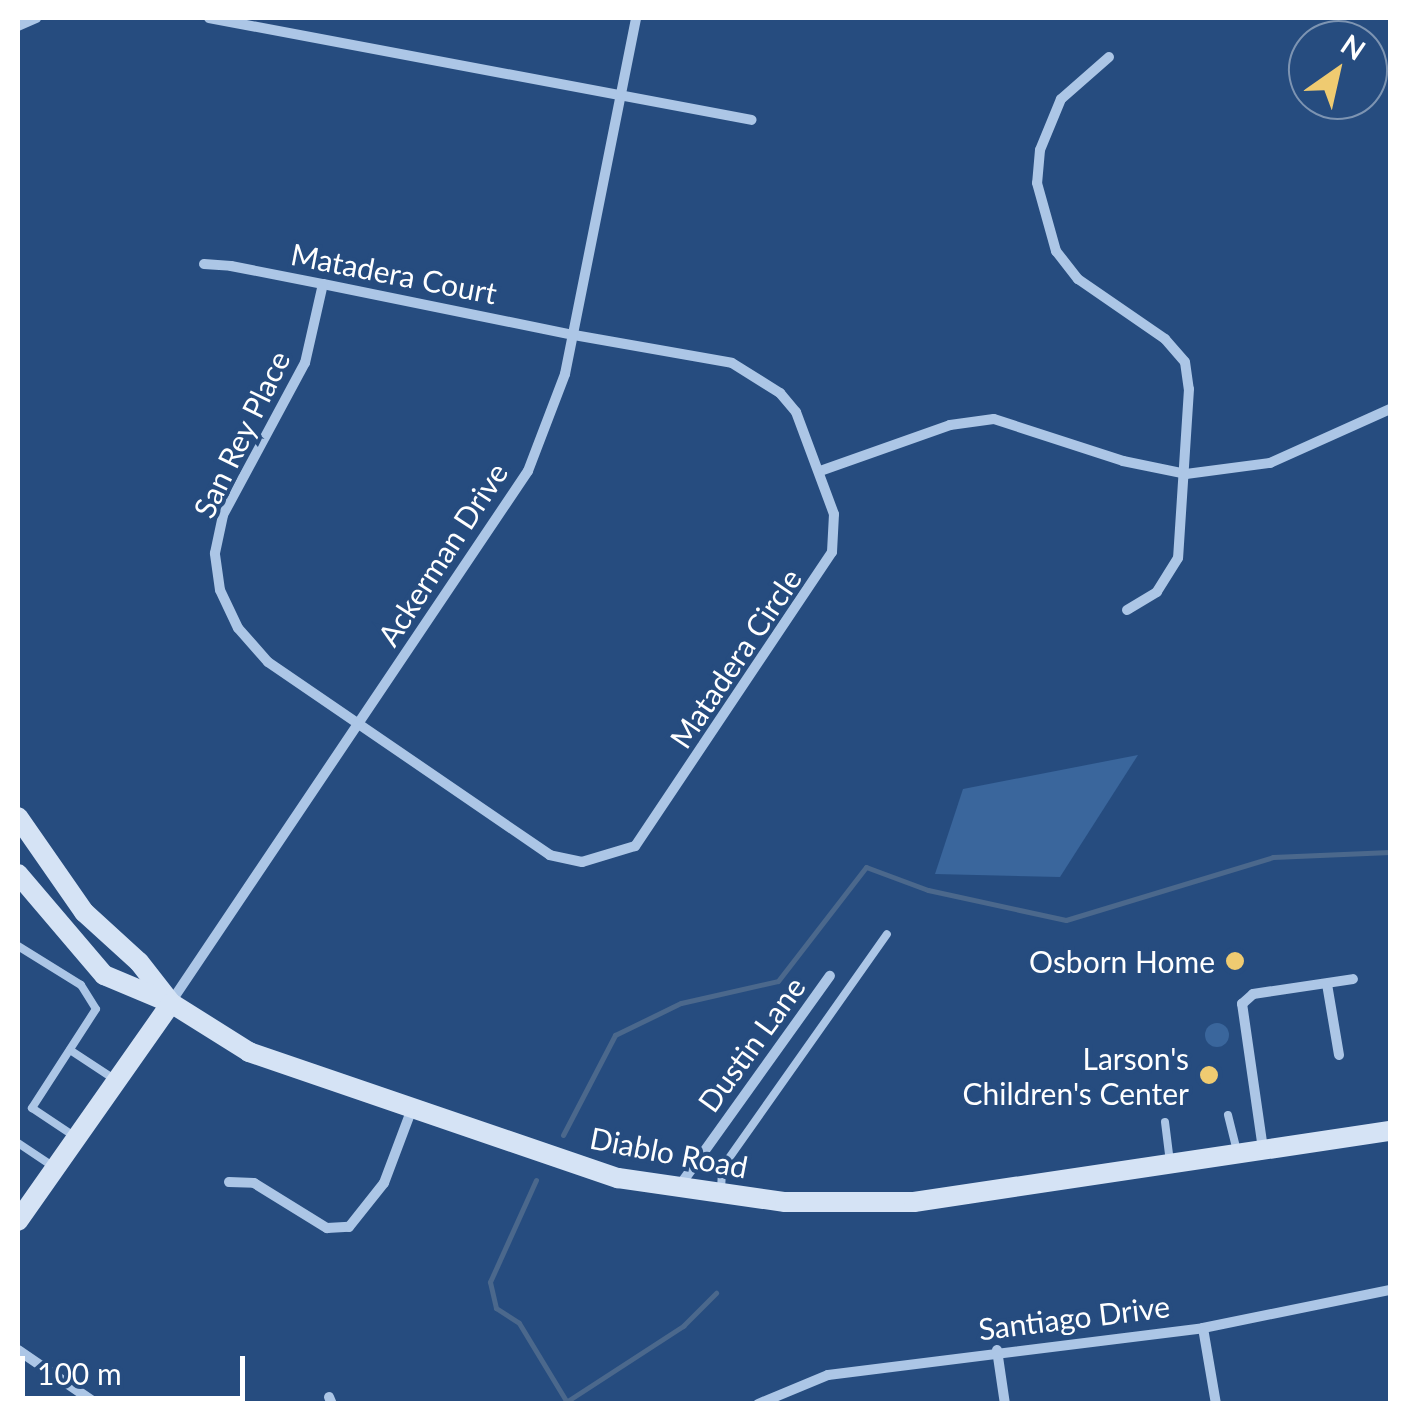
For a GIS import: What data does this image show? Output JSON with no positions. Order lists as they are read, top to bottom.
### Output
{
  "streets": {
    "street": [
      "Matadera Court",
      "San Rey Place",
      "Ackerman Drive",
      "Matadera Circle",
      "Dustin Lane",
      "Diablo Road",
      "Santiago Drive"
    ]
  },
  "crossings": [
    ["Matadera Court", "San Rey Place"],
    ["Matadera Court", "Ackerman Drive"],
    ["Matadera Court", "Matadera Circle"],
    ["San Rey Place", "Ackerman Drive"],
    ["San Rey Place", "Matadera Circle"],
    ["Ackerman Drive", "Matadera Circle"],
    ["Ackerman Drive", "Diablo Road"],
    ["Dustin Lane", "Diablo Road"]
  ],
  "places": ["Osborn Home", "Larson's Children's Center"],
  "scale_bar": "100 m",
  "north": "top right"
}
